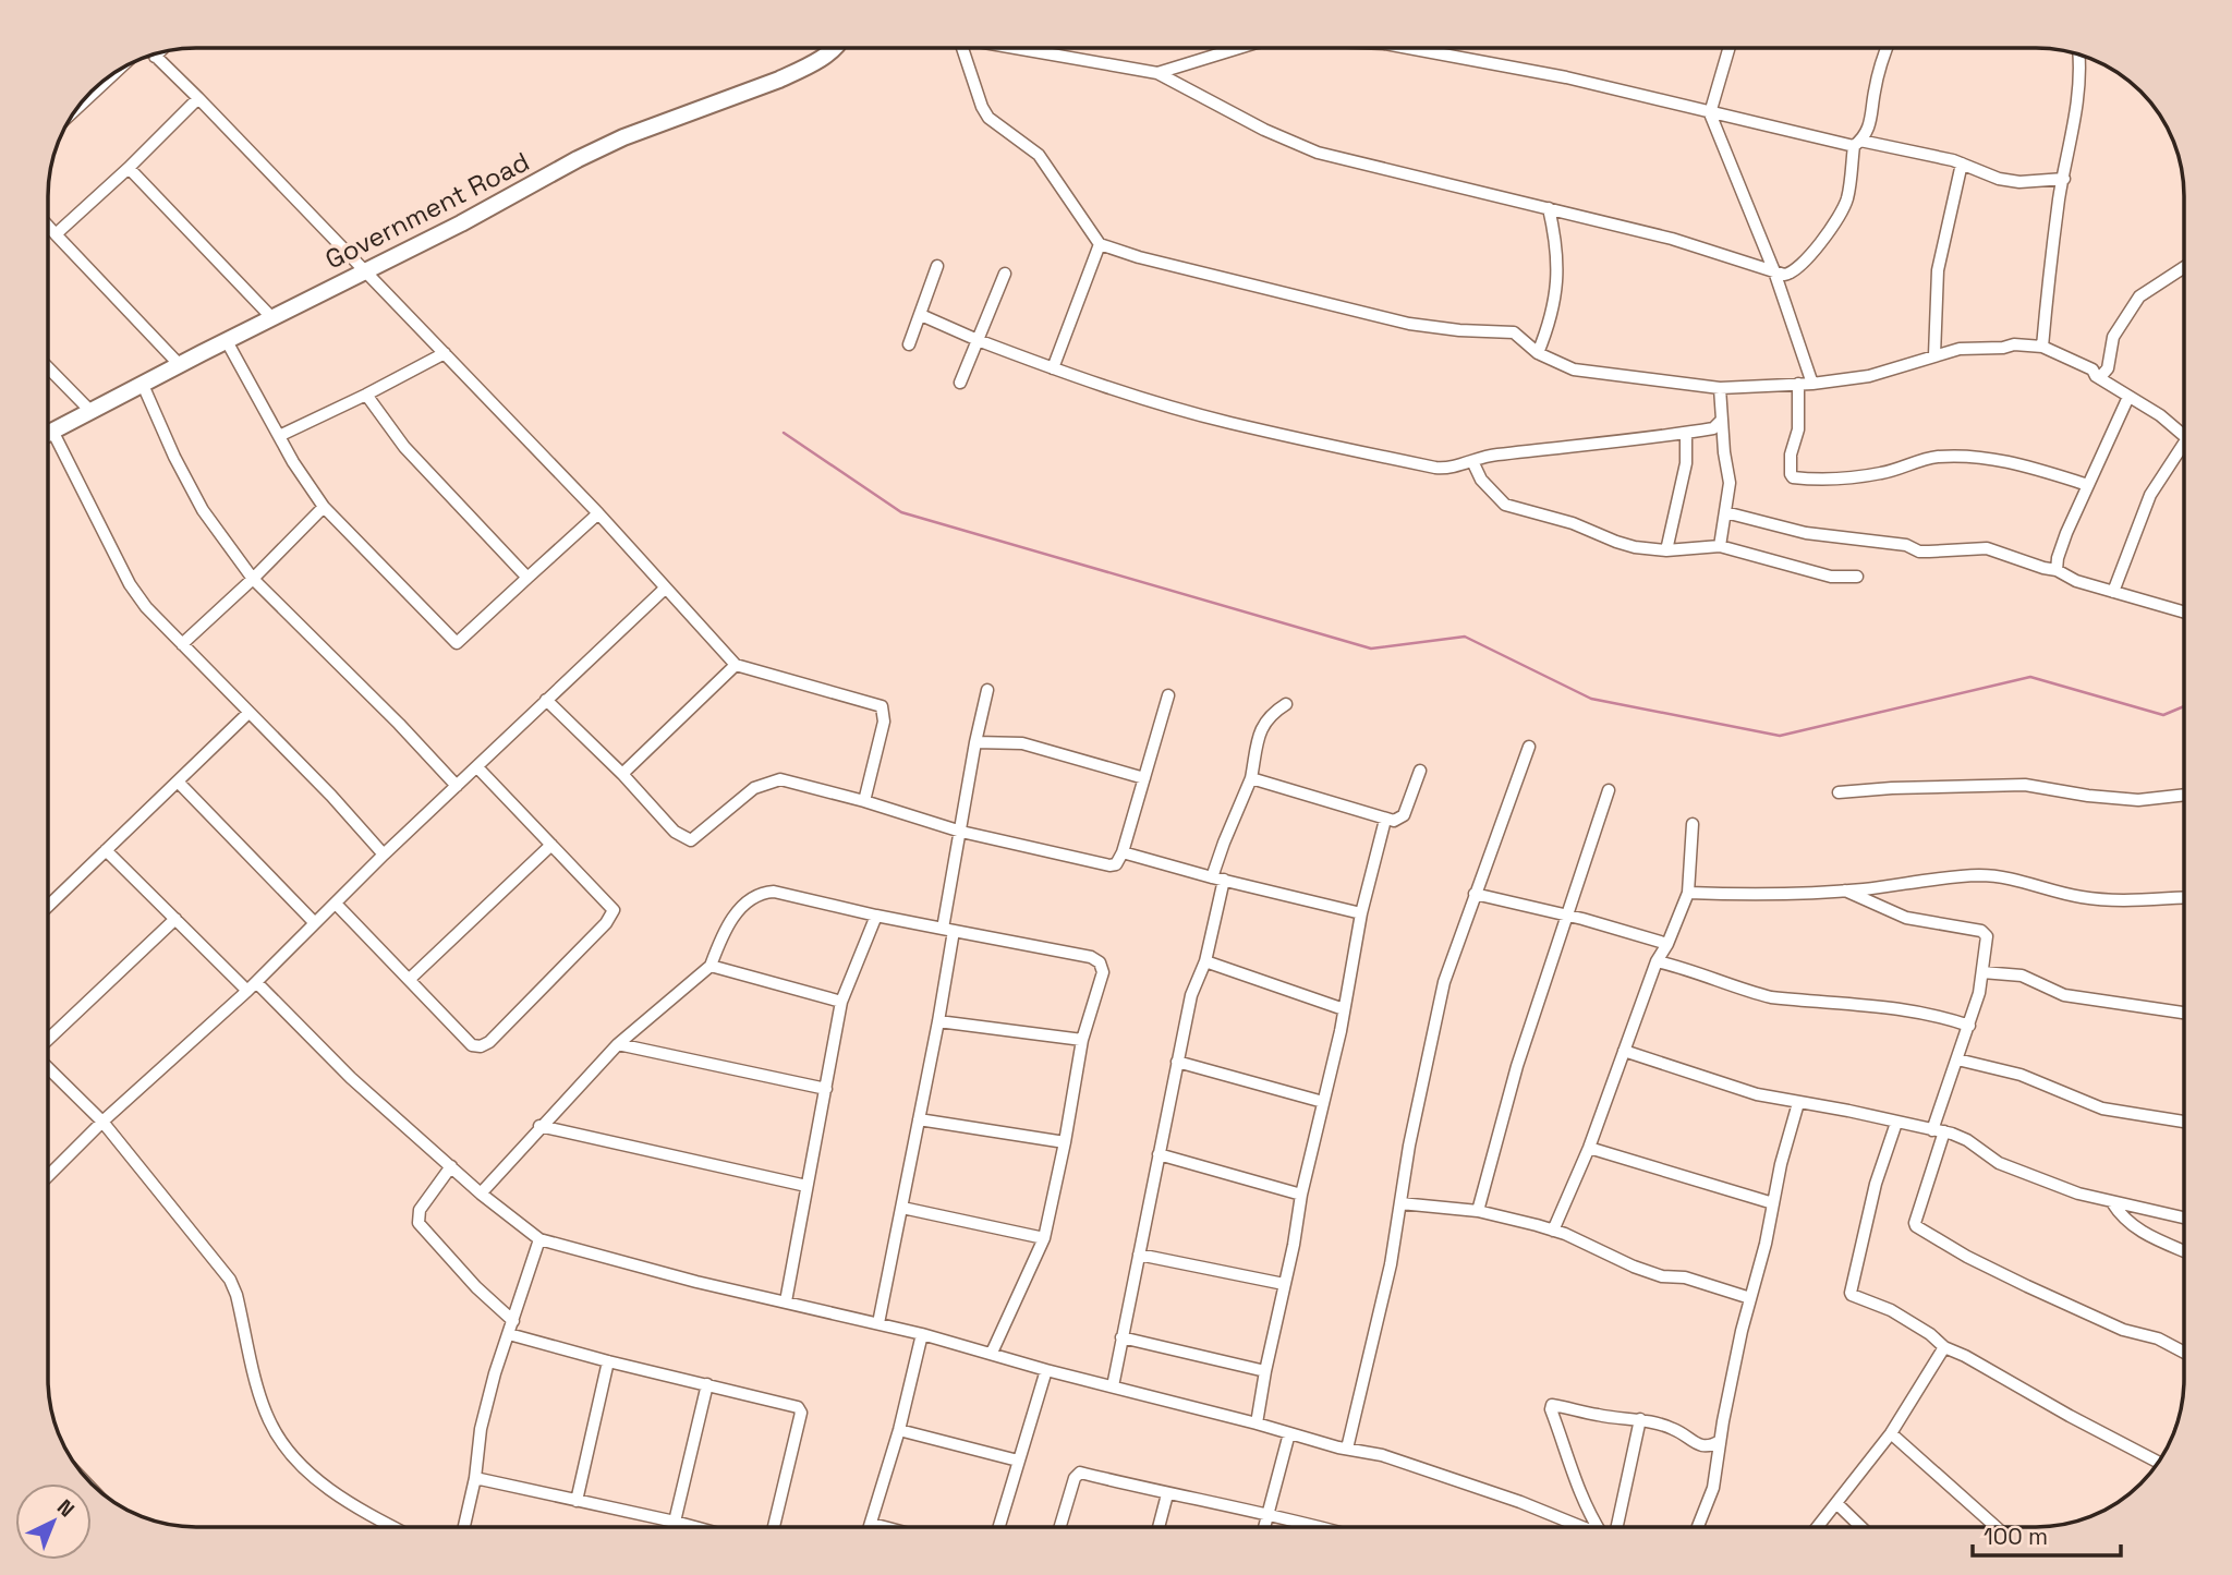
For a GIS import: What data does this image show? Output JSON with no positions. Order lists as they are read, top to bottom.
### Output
{
  "streets": {
    "street": ["Government Road"]
  },
  "scale_bar": "100 m",
  "north": "top right"
}
